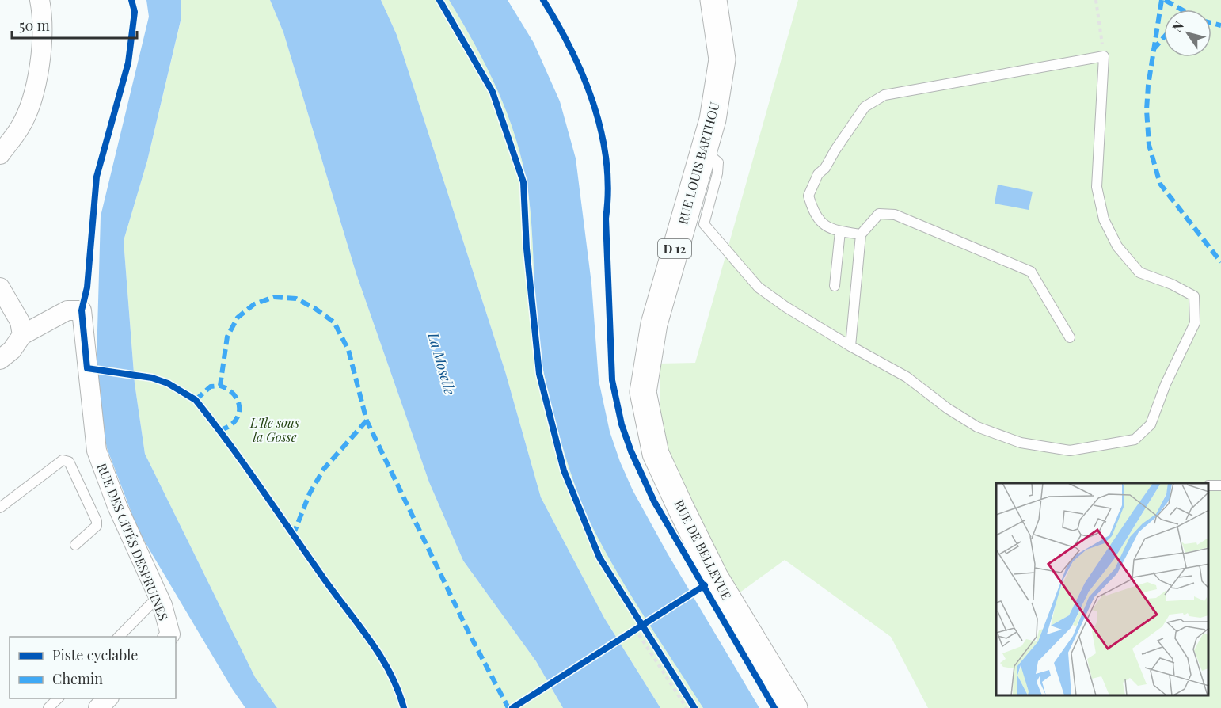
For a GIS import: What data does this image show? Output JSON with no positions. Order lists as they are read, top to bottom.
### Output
{
  "streets": {
    "main road": ["RUE LOUIS BARTHOU", "D 12", "RUE DE BELLEVUE"],
    "street": ["RUE DES CITÉS DESPRUINES"]
  },
  "crossings": [
    ["RUE LOUIS BARTHOU", "RUE DE BELLEVUE"]
  ],
  "water": ["La Moselle"],
  "parks": ["L'Ile sous la Gosse"],
  "legend": ["Piste cyclable", "Chemin"],
  "scale_bar": "50 m",
  "north": "top left"
}
